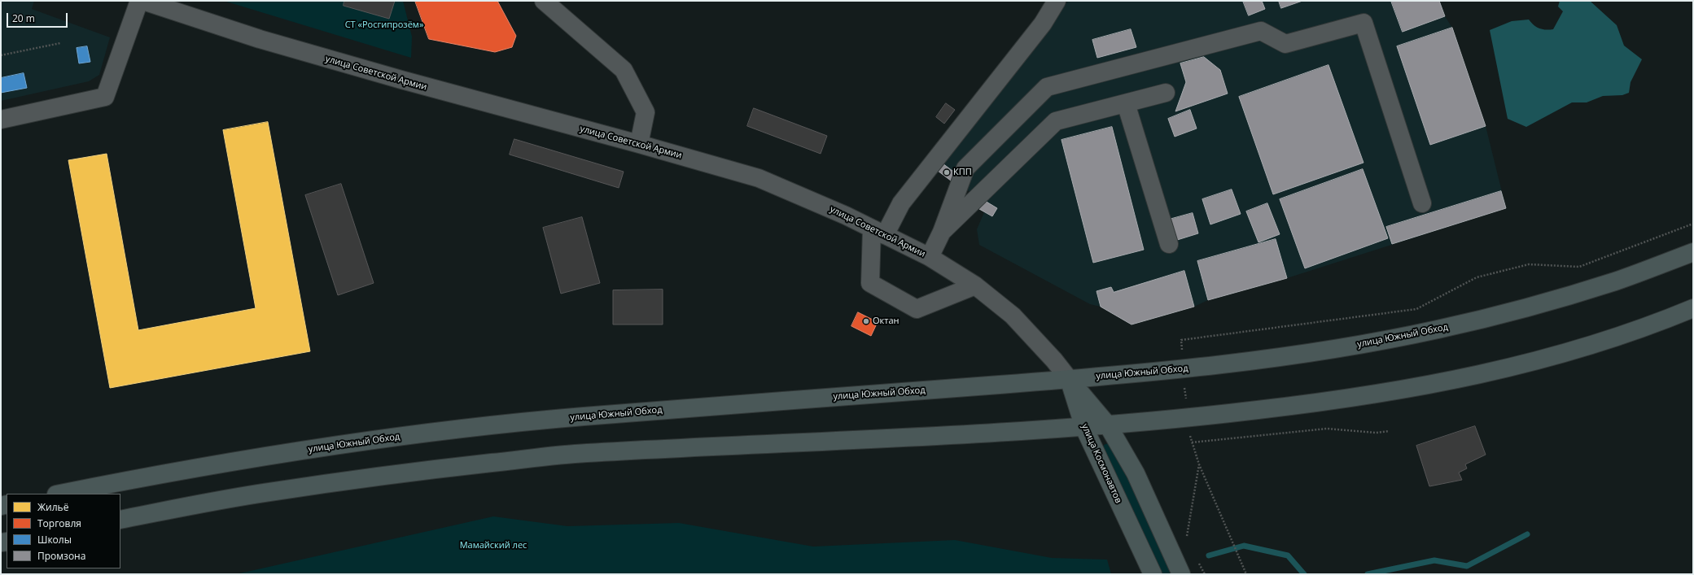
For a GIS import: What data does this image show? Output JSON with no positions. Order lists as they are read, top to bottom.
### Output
{
  "streets": {
    "main road": ["улица Южный Обход", "улица Космонавтов"],
    "street": ["улица Советской Армии"]
  },
  "crossings": [
    ["улица Советской Армии", "улица Южный Обход"],
    ["улица Советской Армии", "улица Космонавтов"],
    ["улица Южный Обход", "улица Космонавтов"]
  ],
  "parks": ["СТ «Росгипрозём»", "Мамайский лес"],
  "places": ["КПП", "Октан"],
  "legend": [
    "Жильё",
    "Торговля",
    "Школы",
    "Промзона"
  ],
  "scale_bar": "20 m"
}
